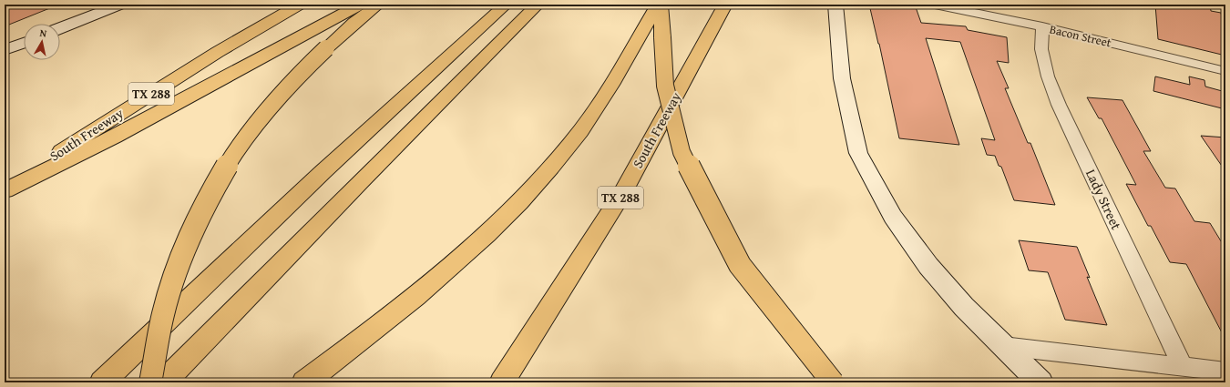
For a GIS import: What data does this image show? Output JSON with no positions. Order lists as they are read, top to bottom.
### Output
{
  "streets": {
    "highway": ["TX 288", "South Freeway"],
    "street": ["Bacon Street", "Lady Street"]
  },
  "crossings": [
    ["Bacon Street", "Lady Street"]
  ],
  "north": "top"
}
